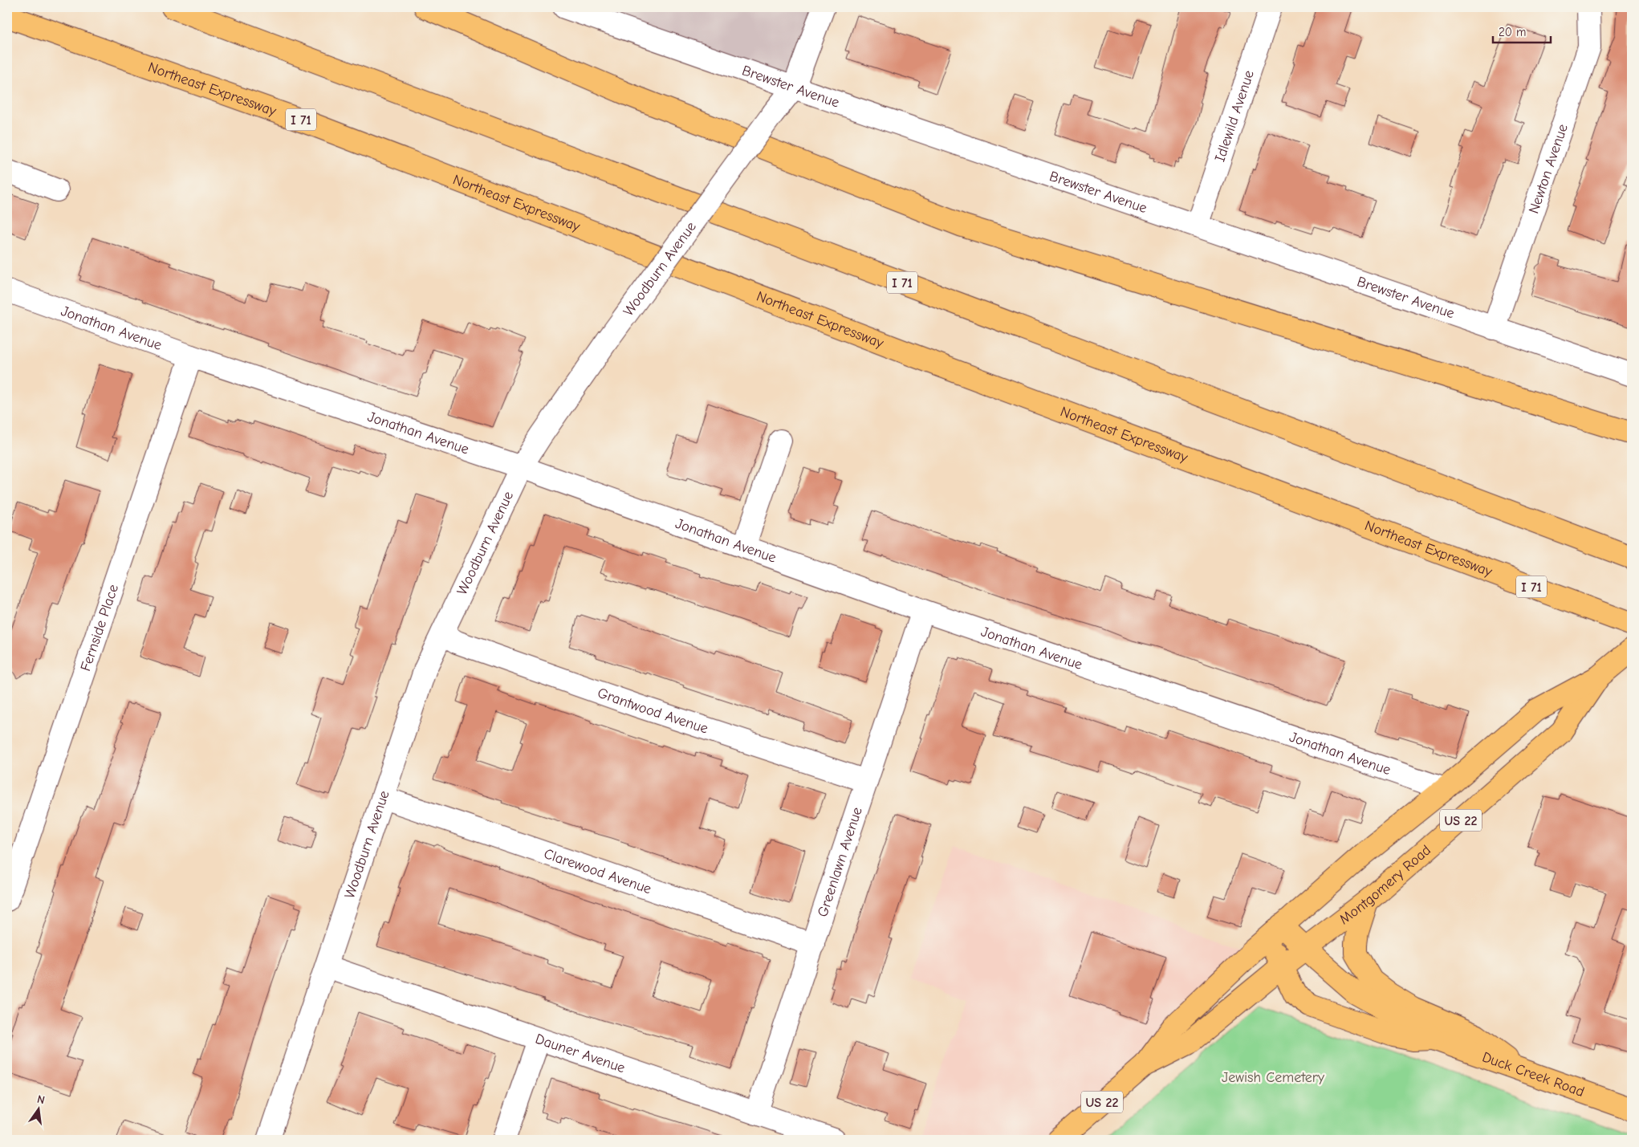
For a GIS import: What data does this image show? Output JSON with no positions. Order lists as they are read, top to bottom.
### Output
{
  "streets": {
    "main road": [
      "Northeast Expressway",
      "I 71",
      "US 22",
      "Montgomery Road",
      "Duck Creek Road"
    ],
    "street": [
      "Brewster Avenue",
      "Idlewild Avenue",
      "Newton Avenue",
      "Woodburn Avenue",
      "Jonathan Avenue",
      "Fernside Place",
      "Grantwood Avenue",
      "Greenlawn Avenue",
      "Clarewood Avenue",
      "Dauner Avenue"
    ]
  },
  "crossings": [
    ["Brewster Avenue", "Idlewild Avenue"],
    ["Brewster Avenue", "Newton Avenue"],
    ["Brewster Avenue", "Woodburn Avenue"],
    ["Woodburn Avenue", "Jonathan Avenue"],
    ["Woodburn Avenue", "Grantwood Avenue"],
    ["Woodburn Avenue", "Clarewood Avenue"],
    ["Woodburn Avenue", "Dauner Avenue"],
    ["Jonathan Avenue", "Fernside Place"],
    ["Jonathan Avenue", "Greenlawn Avenue"],
    ["Jonathan Avenue", "Montgomery Road"],
    ["Grantwood Avenue", "Greenlawn Avenue"],
    ["Greenlawn Avenue", "Clarewood Avenue"],
    ["Greenlawn Avenue", "Dauner Avenue"],
    ["Montgomery Road", "Duck Creek Road"]
  ],
  "parks": ["Jewish Cemetery"],
  "scale_bar": "20 m",
  "north": "top"
}
